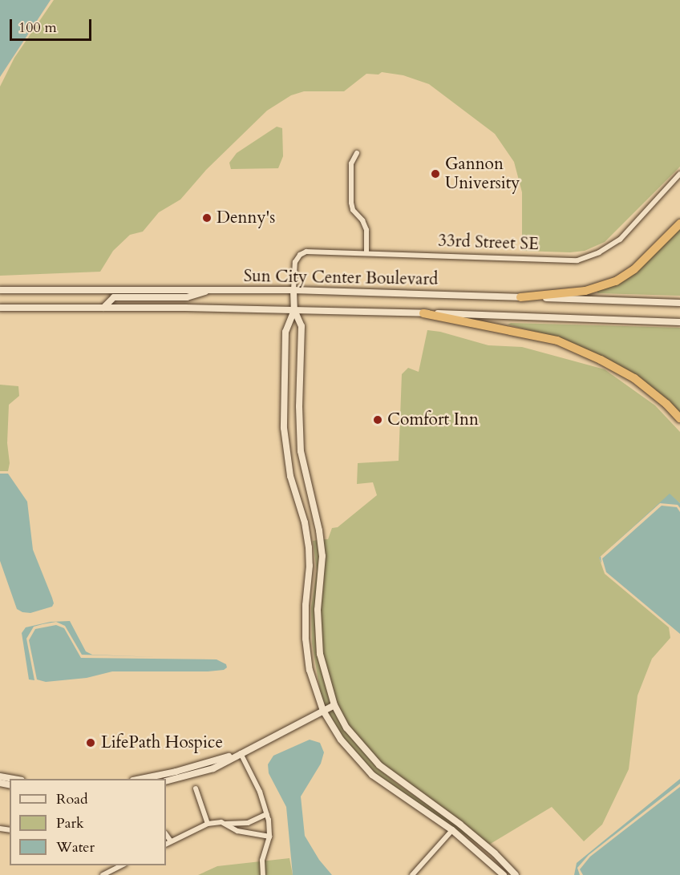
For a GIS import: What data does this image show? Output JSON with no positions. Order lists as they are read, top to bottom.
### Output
{
  "streets": {
    "street": ["33rd Street SE", "Sun City Center Boulevard"]
  },
  "crossings": [
    ["33rd Street SE", "Sun City Center Boulevard"]
  ],
  "places": [
    "Gannon University",
    "Denny's",
    "Comfort Inn",
    "LifePath Hospice"
  ],
  "legend": ["Road", "Park", "Water"],
  "scale_bar": "100 m"
}
